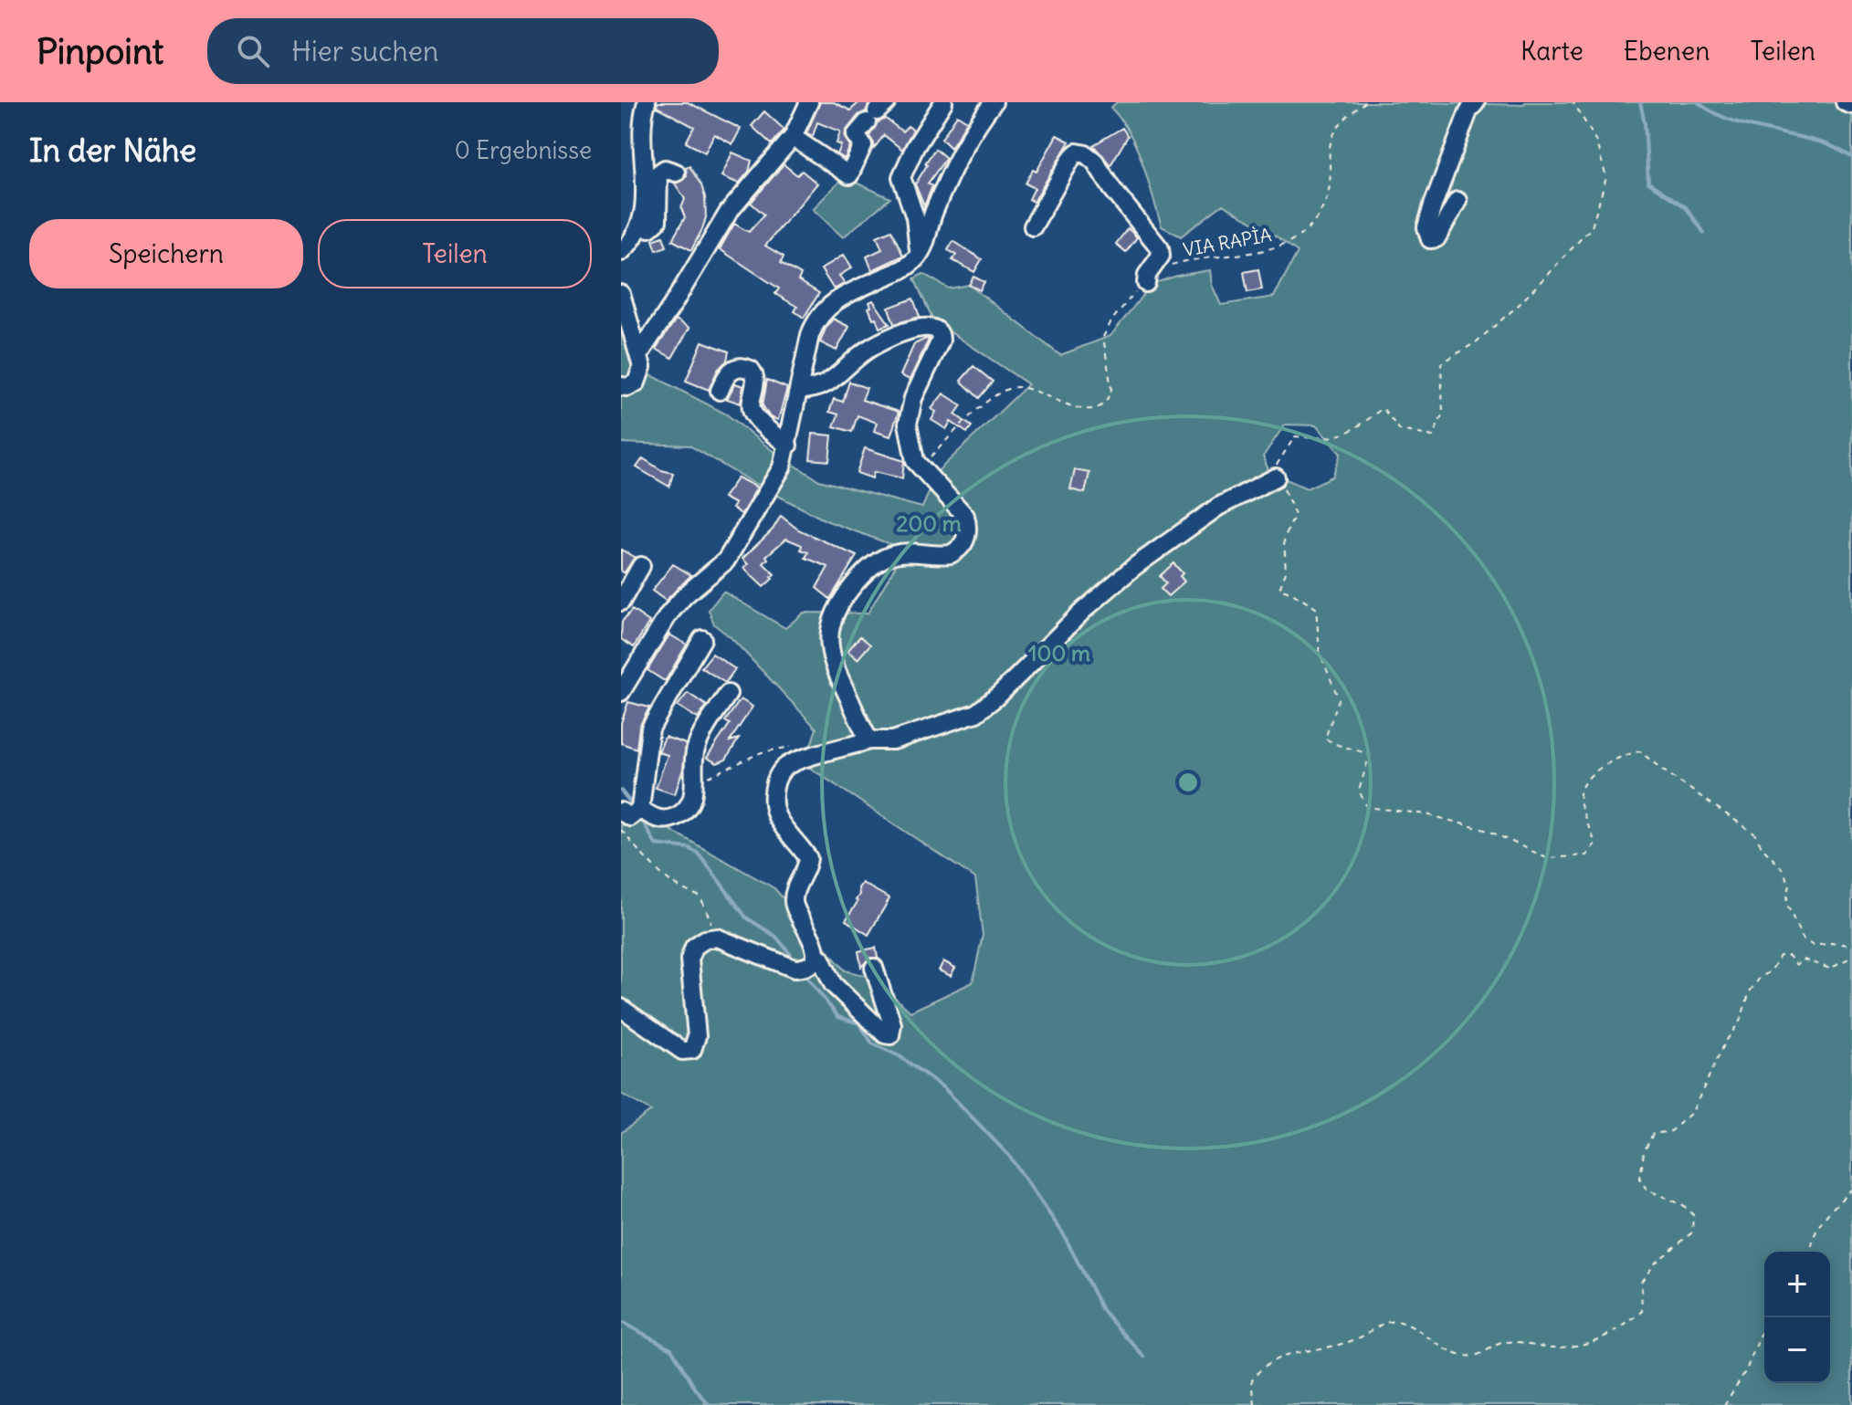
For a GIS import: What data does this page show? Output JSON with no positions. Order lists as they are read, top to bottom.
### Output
{
  "streets": {
    "path": ["VIA RAPÌA"]
  },
  "page": {
    "header": "Pinpoint",
    "search": "Hier suchen",
    "nav": ["Karte", "Ebenen", "Teilen"],
    "heading": ["In der Nähe", "0 Ergebnisse"],
    "buttons": ["Speichern", "Teilen"],
    "map_buttons": ["+", "−"]
  },
  "rings": ["200 m", "100 m"]
}
